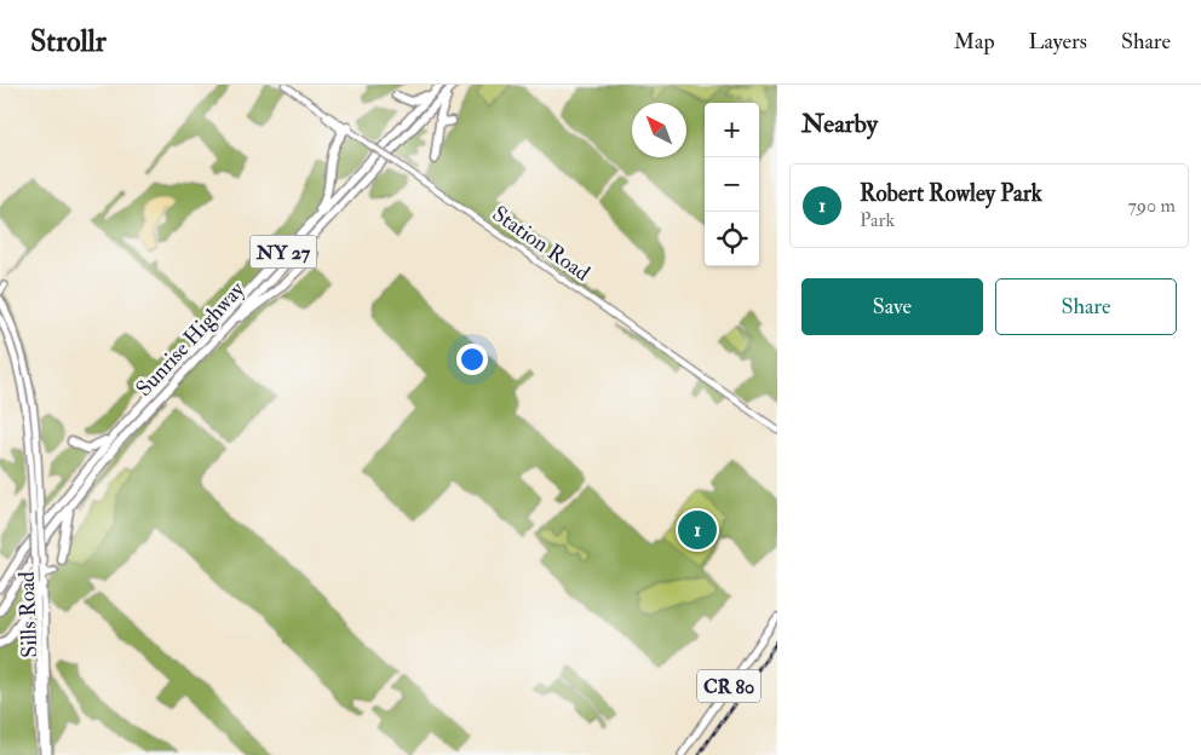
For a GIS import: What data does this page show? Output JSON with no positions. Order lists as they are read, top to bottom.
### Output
{
  "streets": {
    "highway": ["NY 27", "Sunrise Highway"],
    "main road": ["Station Road", "Sills Road", "CR 80"]
  },
  "north": "top left",
  "page": {
    "header": "Strollr",
    "nav": ["Map", "Layers", "Share"],
    "heading": "Nearby",
    "map_buttons": ["+", "−"],
    "list": [
      {
        "mark": "1",
        "name": "Robert Rowley Park",
        "note": "Park",
        "value": "790 m"
      }
    ],
    "buttons": ["Save", "Share"],
    "pins": "1"
  }
}
